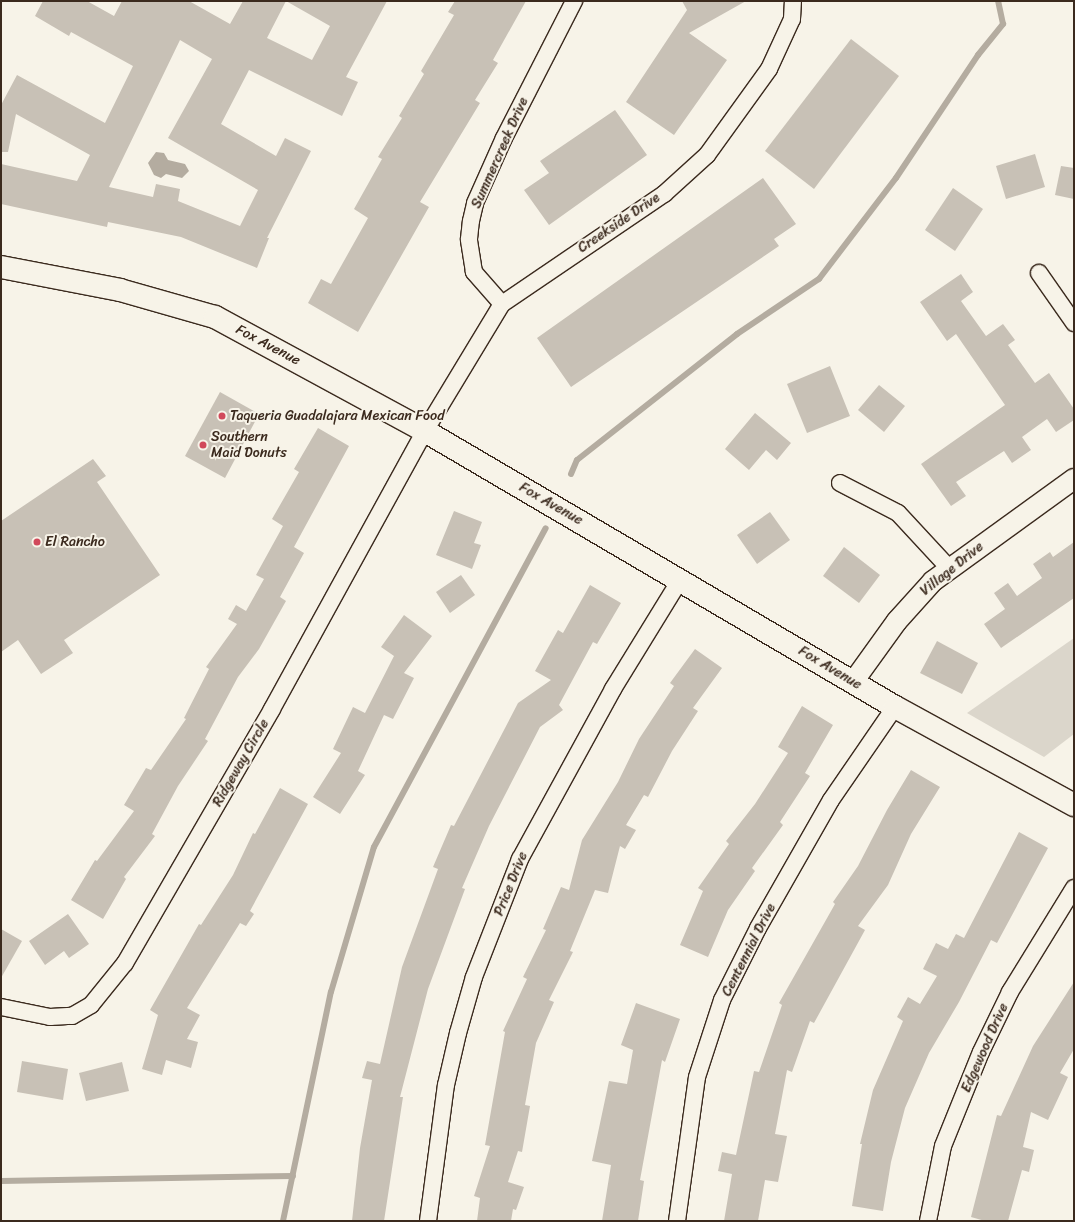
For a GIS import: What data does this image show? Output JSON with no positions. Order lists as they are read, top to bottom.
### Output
{
  "streets": {
    "main road": ["Fox Avenue"],
    "street": [
      "Summercreek Drive",
      "Creekside Drive",
      "Village Drive",
      "Ridgeway Circle",
      "Price Drive",
      "Centennial Drive",
      "Edgewood Drive"
    ]
  },
  "crossings": [
    ["Summercreek Drive", "Creekside Drive"],
    ["Creekside Drive", "Fox Avenue"],
    ["Creekside Drive", "Ridgeway Circle"],
    ["Fox Avenue", "Village Drive"],
    ["Fox Avenue", "Ridgeway Circle"],
    ["Fox Avenue", "Price Drive"],
    ["Fox Avenue", "Centennial Drive"]
  ],
  "places": ["Taqueria Guadalajara Mexican Food", "Southern Maid Donuts", "El Rancho"]
}
